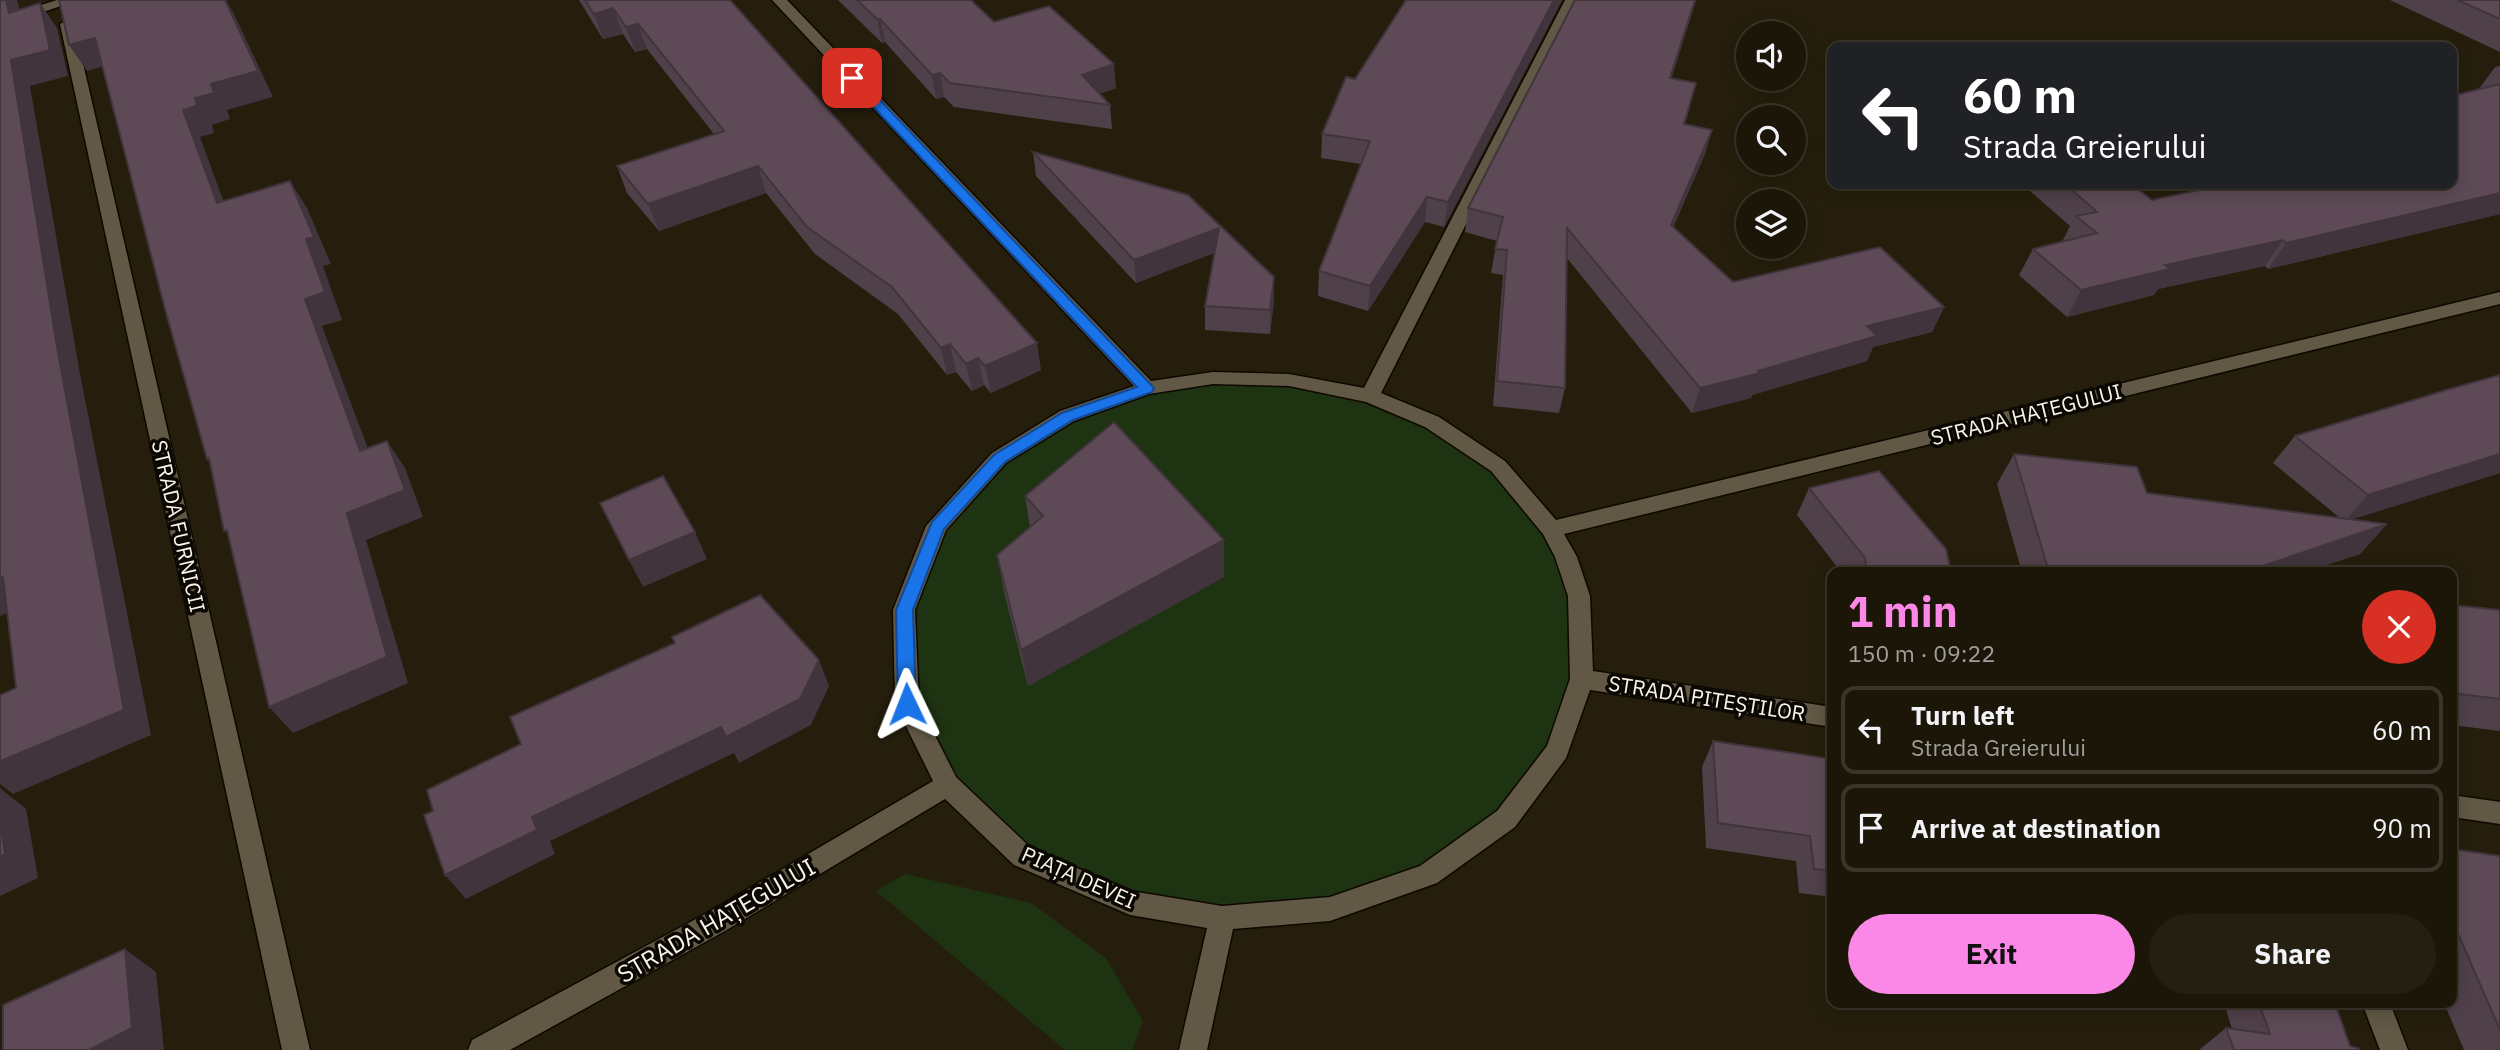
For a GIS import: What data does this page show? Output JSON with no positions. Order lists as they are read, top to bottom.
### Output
{
  "streets": {
    "street": [
      "STRADA HAȚEGULUI",
      "STRADA FURNICII",
      "STRADA PITEȘTILOR",
      "PIAȚA DEVEI"
    ]
  },
  "crossings": [
    ["STRADA HAȚEGULUI", "PIAȚA DEVEI"],
    ["STRADA PITEȘTILOR", "PIAȚA DEVEI"]
  ],
  "page": {
    "turn": ["60 m", "Strada Greierului"],
    "heading": ["1 min", "150 m · 09:22"],
    "list": [
      {
        "name": "Turn left",
        "note": "Strada Greierului",
        "value": "60 m"
      },
      {
        "name": "Arrive at destination",
        "value": "90 m"
      }
    ],
    "buttons": ["Exit", "Share"]
  }
}
